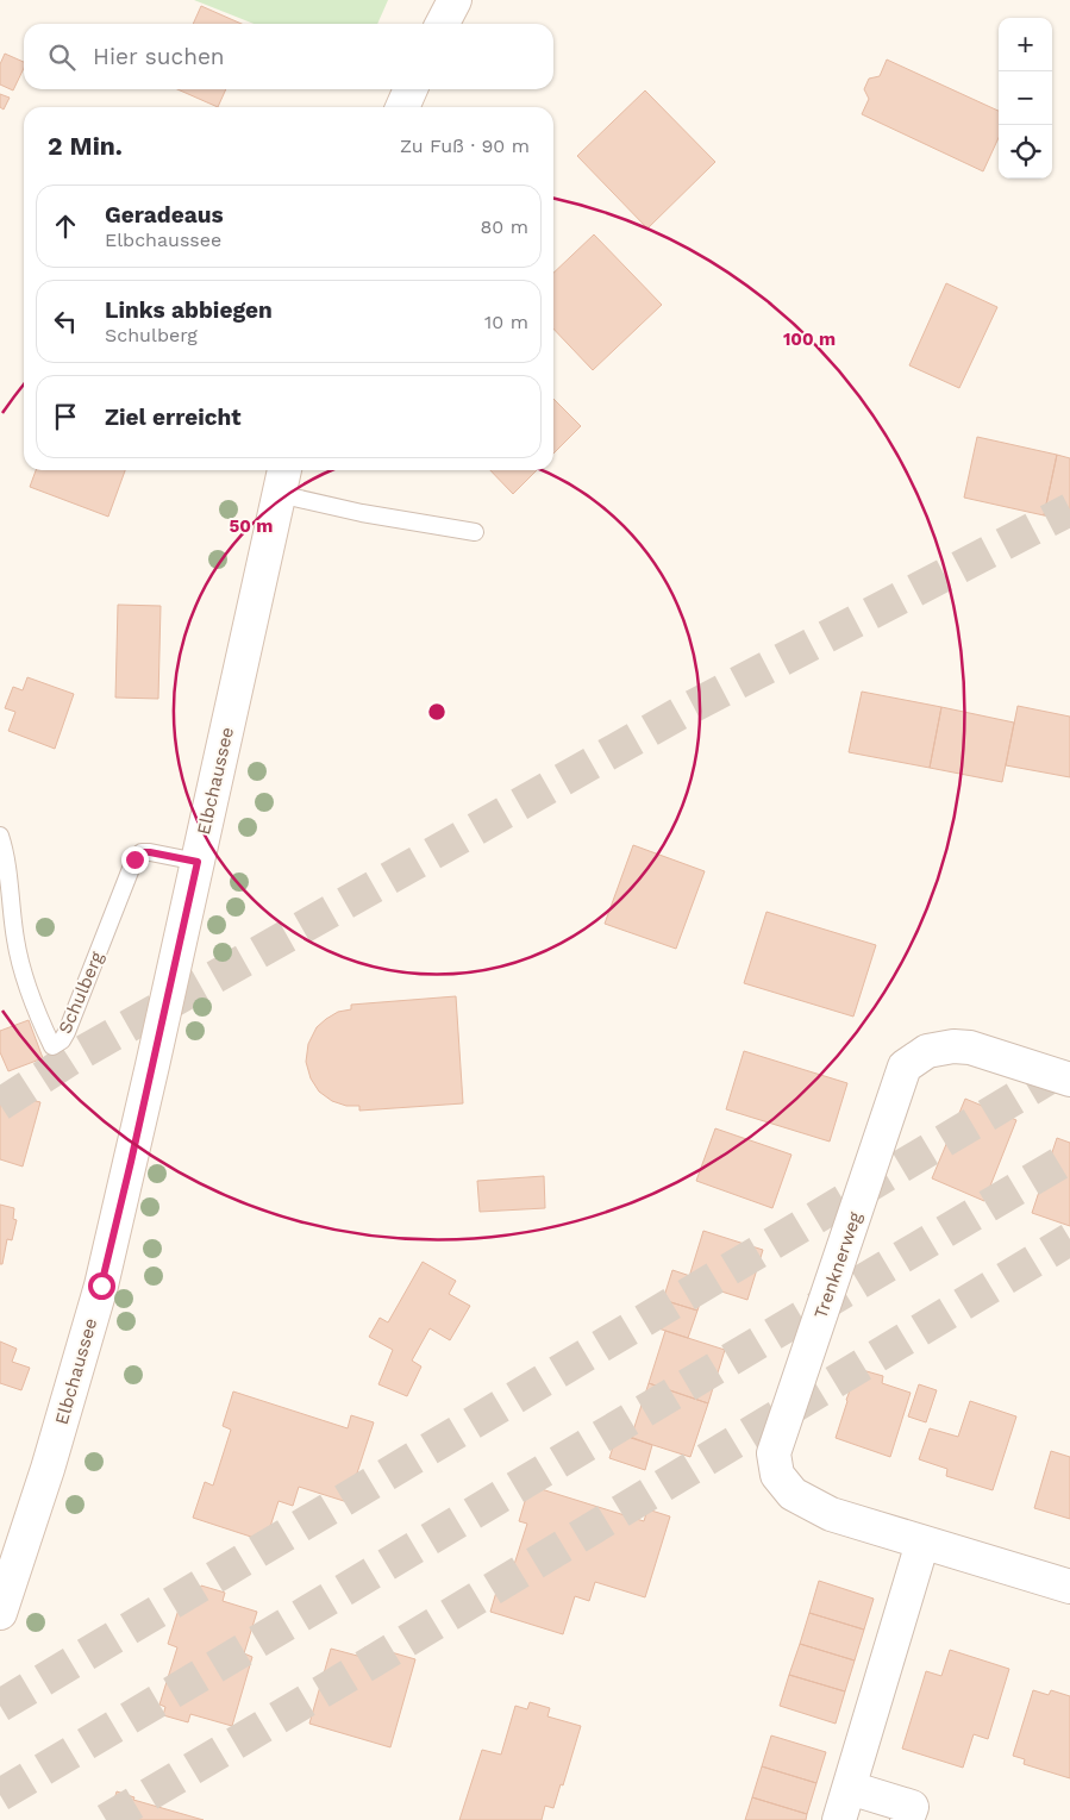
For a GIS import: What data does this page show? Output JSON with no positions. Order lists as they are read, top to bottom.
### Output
{
  "streets": {
    "street": ["Elbchaussee", "Trenknerweg"],
    "lane": ["Schulberg"]
  },
  "crossings": [
    ["Elbchaussee", "Schulberg"]
  ],
  "page": {
    "map_buttons": ["+", "−"],
    "search": "Hier suchen",
    "heading": ["2 Min.", "Zu Fuß · 90 m"],
    "list": [
      ["Geradeaus", "Elbchaussee", "80 m"],
      ["Links abbiegen", "Schulberg", "10 m"],
      "Ziel erreicht"
    ]
  },
  "rings": ["100 m", "50 m"]
}
